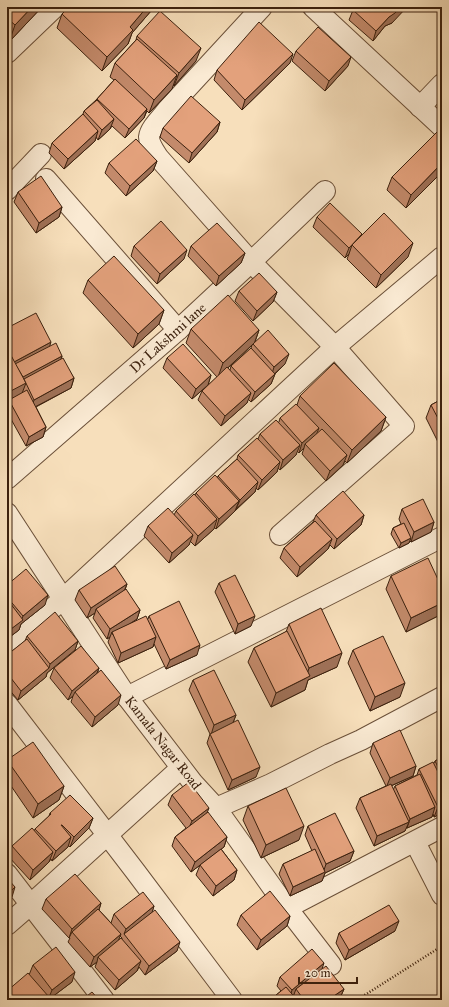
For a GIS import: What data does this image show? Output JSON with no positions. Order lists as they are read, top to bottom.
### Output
{
  "streets": {
    "street": ["Dr Lakshmi lane", "Kamala Nagar Road"]
  },
  "scale_bar": "20 m"
}
